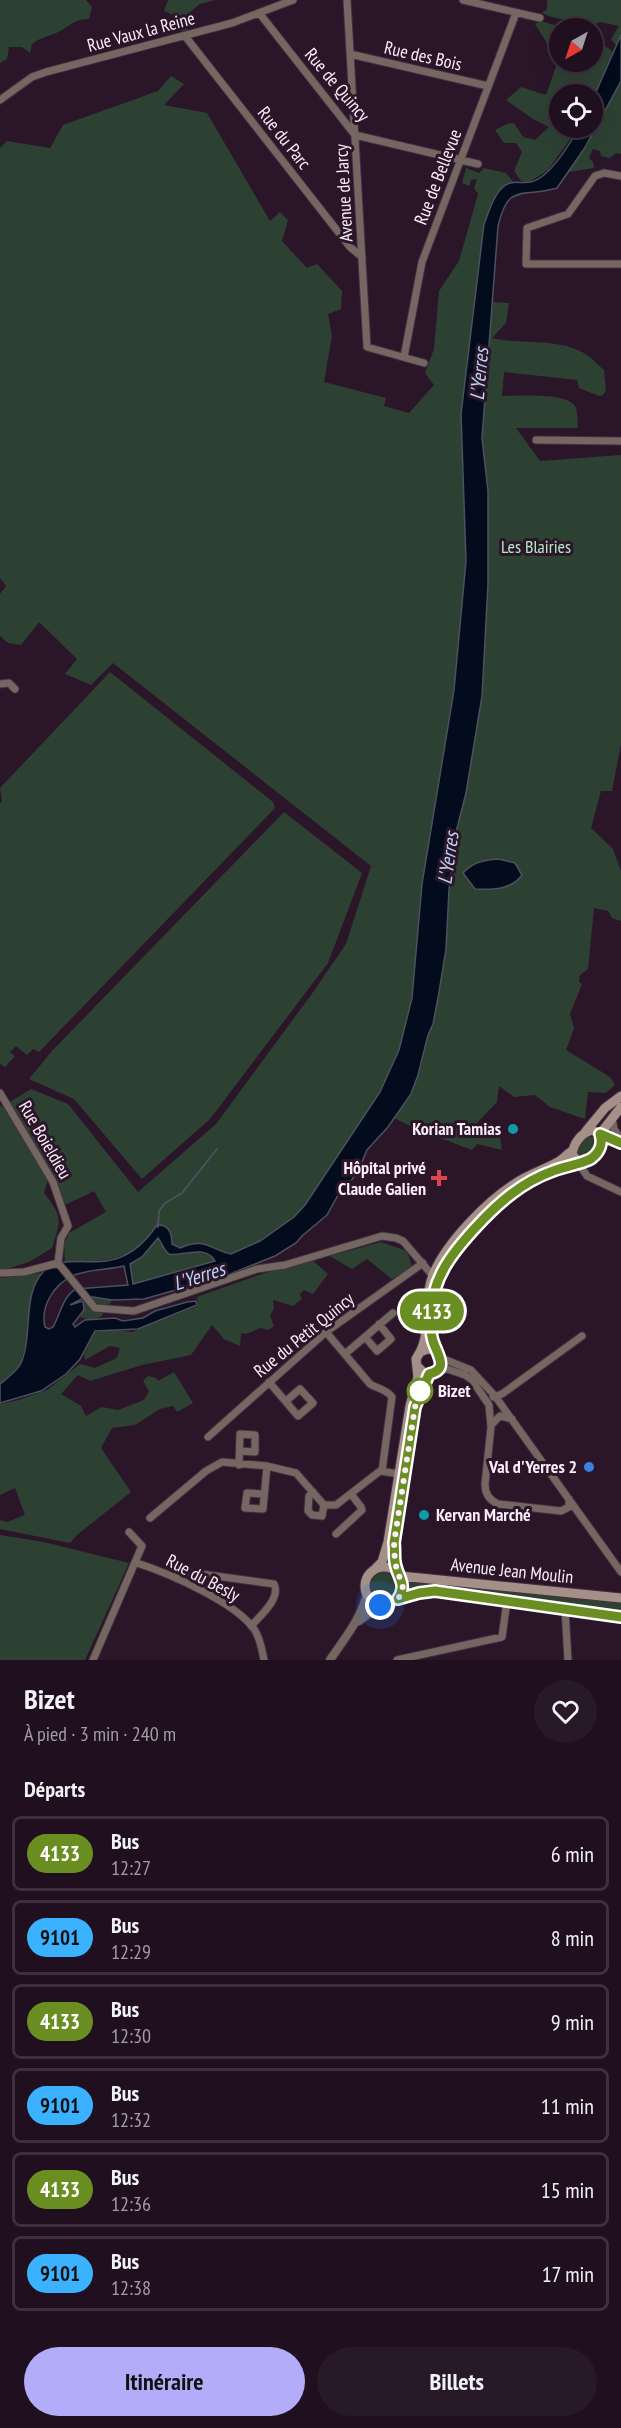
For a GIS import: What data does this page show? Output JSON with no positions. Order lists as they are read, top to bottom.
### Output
{
  "streets": {
    "main road": ["Avenue Jean Moulin"],
    "street": [
      "Rue Vaux la Reine",
      "Rue des Bois",
      "Rue de Quincy",
      "Rue du Parc",
      "Rue de Bellevue",
      "Avenue de Jarcy",
      "Rue Boieldieu",
      "Rue du Petit Quincy",
      "Rue du Besly"
    ]
  },
  "crossings": [
    ["Rue Vaux la Reine", "Rue de Quincy"],
    ["Rue Vaux la Reine", "Rue du Parc"],
    ["Rue des Bois", "Rue de Bellevue"],
    ["Rue des Bois", "Avenue de Jarcy"],
    ["Rue de Quincy", "Rue de Bellevue"],
    ["Rue de Quincy", "Avenue de Jarcy"],
    ["Rue du Parc", "Avenue de Jarcy"],
    ["Rue de Bellevue", "Avenue de Jarcy"]
  ],
  "water": ["L'Yerres"],
  "parks": ["Les Blairies"],
  "places": {
    "other": [
      "Korian Tamias",
      "Bizet",
      "Val d'Yerres 2",
      "Kervan Marché"
    ],
    "health": ["Hôpital privé Claude Galien"]
  },
  "lines": ["bus line 4133"],
  "north": "bottom left",
  "page": {
    "on_map": "4133",
    "heading": [
      ["Bizet", "À pied · 3 min · 240 m"],
      "Départs"
    ],
    "list": [
      {
        "mark": "4133",
        "name": "Bus",
        "note": "12:27",
        "value": "6 min"
      },
      {
        "mark": "9101",
        "name": "Bus",
        "note": "12:29",
        "value": "8 min"
      },
      {
        "mark": "4133",
        "name": "Bus",
        "note": "12:30",
        "value": "9 min"
      },
      {
        "mark": "9101",
        "name": "Bus",
        "note": "12:32",
        "value": "11 min"
      },
      {
        "mark": "4133",
        "name": "Bus",
        "note": "12:36",
        "value": "15 min"
      },
      {
        "mark": "9101",
        "name": "Bus",
        "note": "12:38",
        "value": "17 min"
      }
    ],
    "buttons": ["Itinéraire", "Billets"]
  }
}
